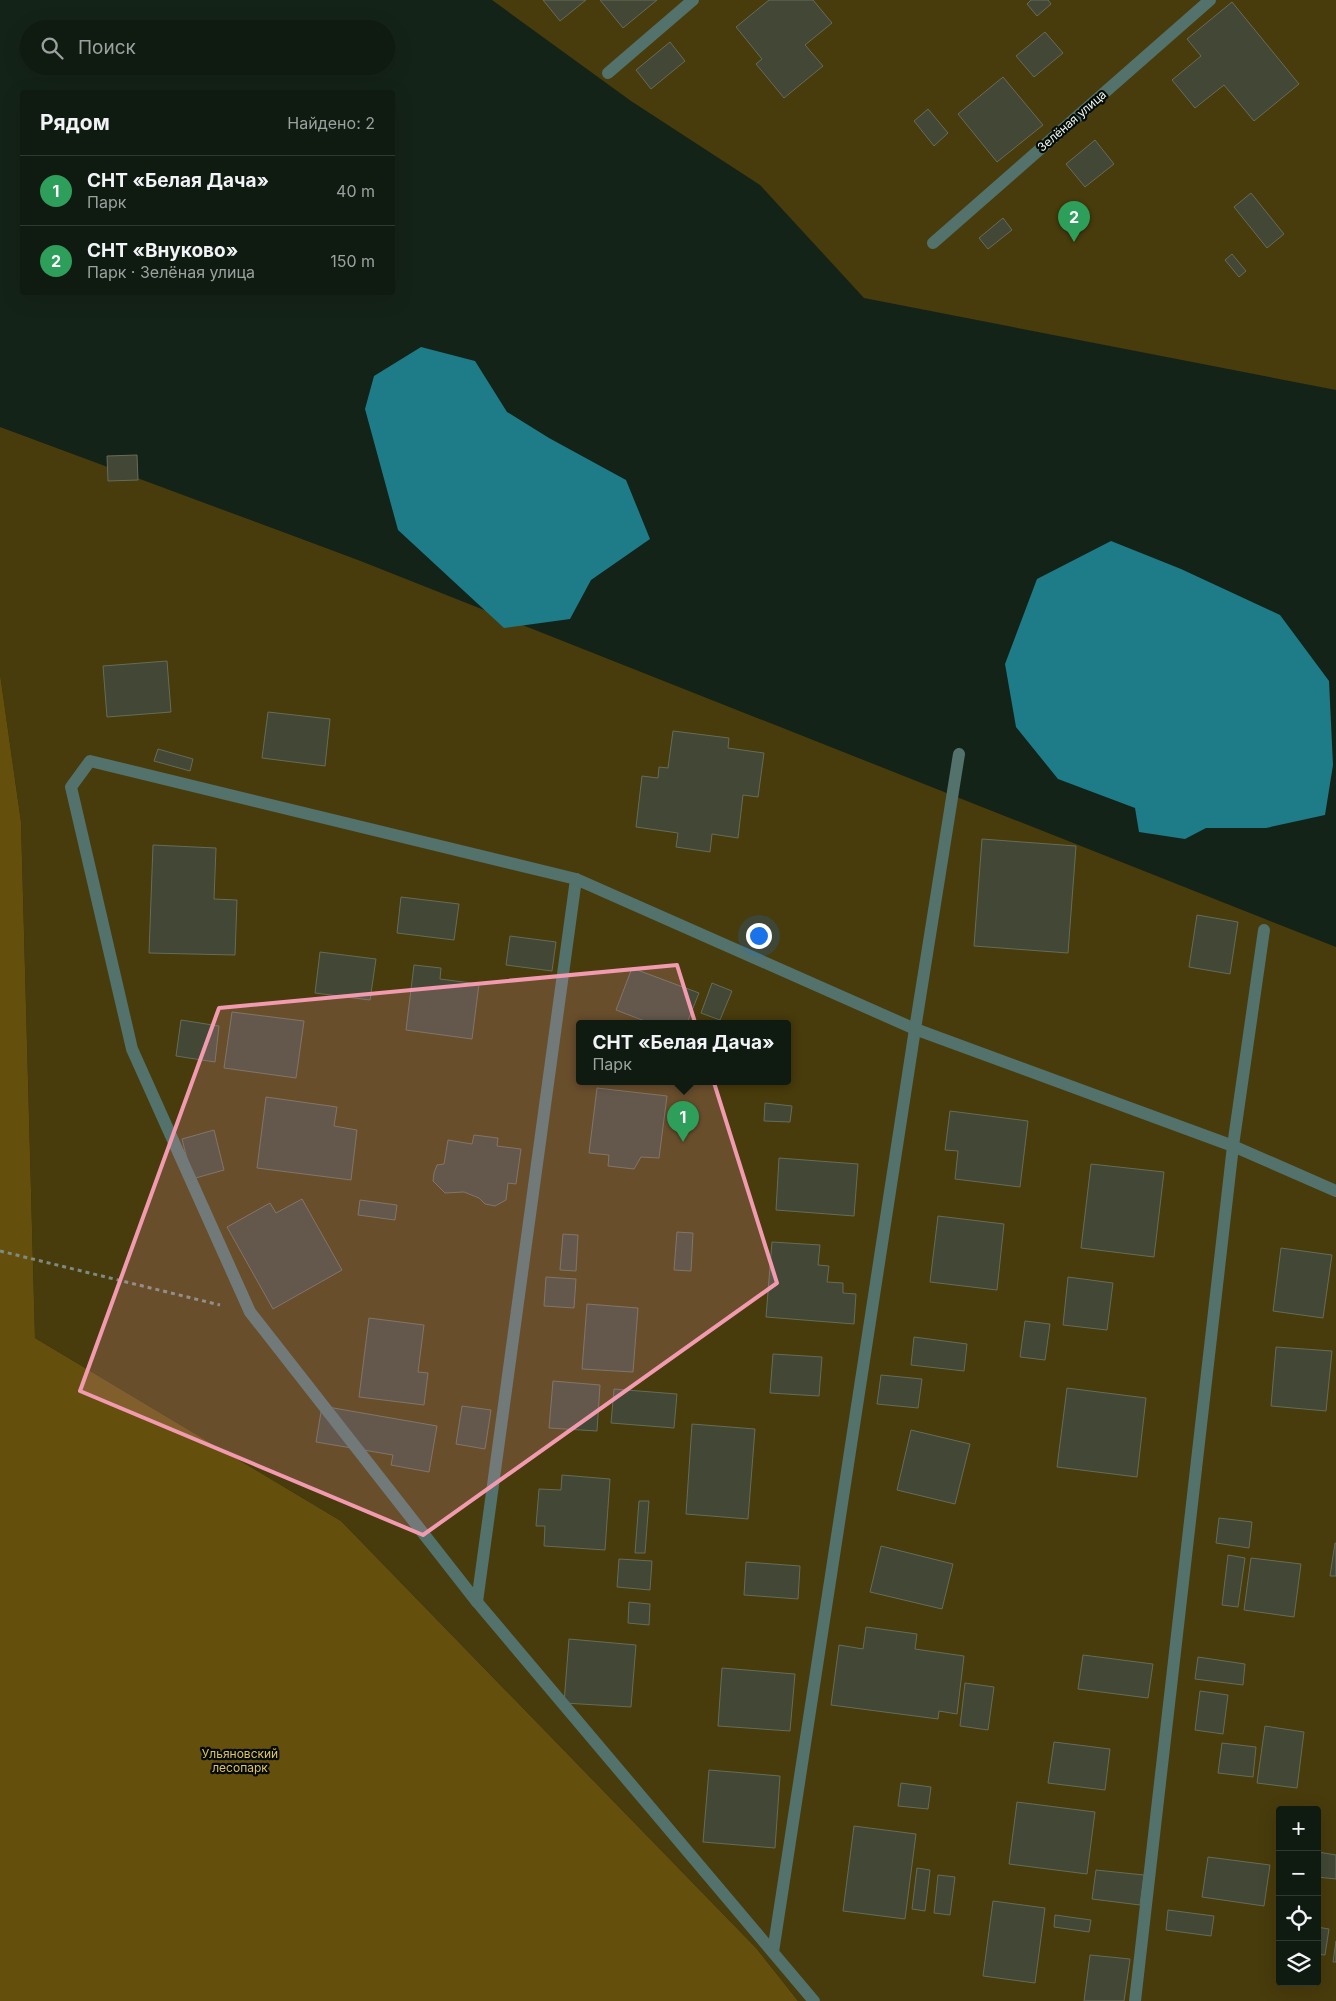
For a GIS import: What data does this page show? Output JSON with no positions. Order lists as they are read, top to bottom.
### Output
{
  "streets": {
    "street": ["Зелёная улица"]
  },
  "parks": ["Ульяновский лесопарк"],
  "page": {
    "search": "Поиск",
    "heading": ["Рядом", "Найдено: 2"],
    "list": [
      {
        "mark": "1",
        "name": "СНТ «Белая Дача»",
        "note": "Парк",
        "value": "40 m"
      },
      {
        "mark": "2",
        "name": "СНТ «Внуково»",
        "note": "Парк · Зелёная улица",
        "value": "150 m"
      }
    ],
    "pins": ["2", "1"],
    "popup": ["СНТ «Белая Дача»", "Парк"],
    "map_buttons": ["+", "−"]
  }
}
